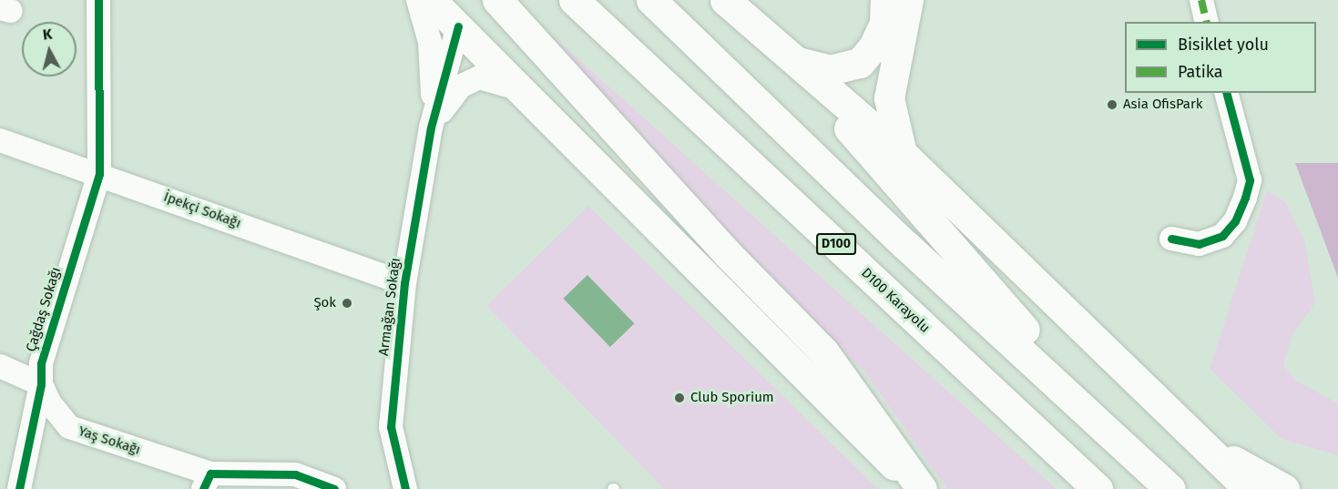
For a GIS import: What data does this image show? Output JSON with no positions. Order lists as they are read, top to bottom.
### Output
{
  "streets": {
    "main road": ["D100", "D100 Karayolu"],
    "street": [
      "İpekçi Sokağı",
      "Armağan Sokağı",
      "Çağdaş Sokağı",
      "Yaş Sokağı"
    ]
  },
  "crossings": [
    ["İpekçi Sokağı", "Armağan Sokağı"],
    ["İpekçi Sokağı", "Çağdaş Sokağı"],
    ["Çağdaş Sokağı", "Yaş Sokağı"]
  ],
  "places": ["Asia OfisPark", "Şok", "Club Sporium"],
  "legend": ["Bisiklet yolu", "Patika"],
  "north": "top"
}
